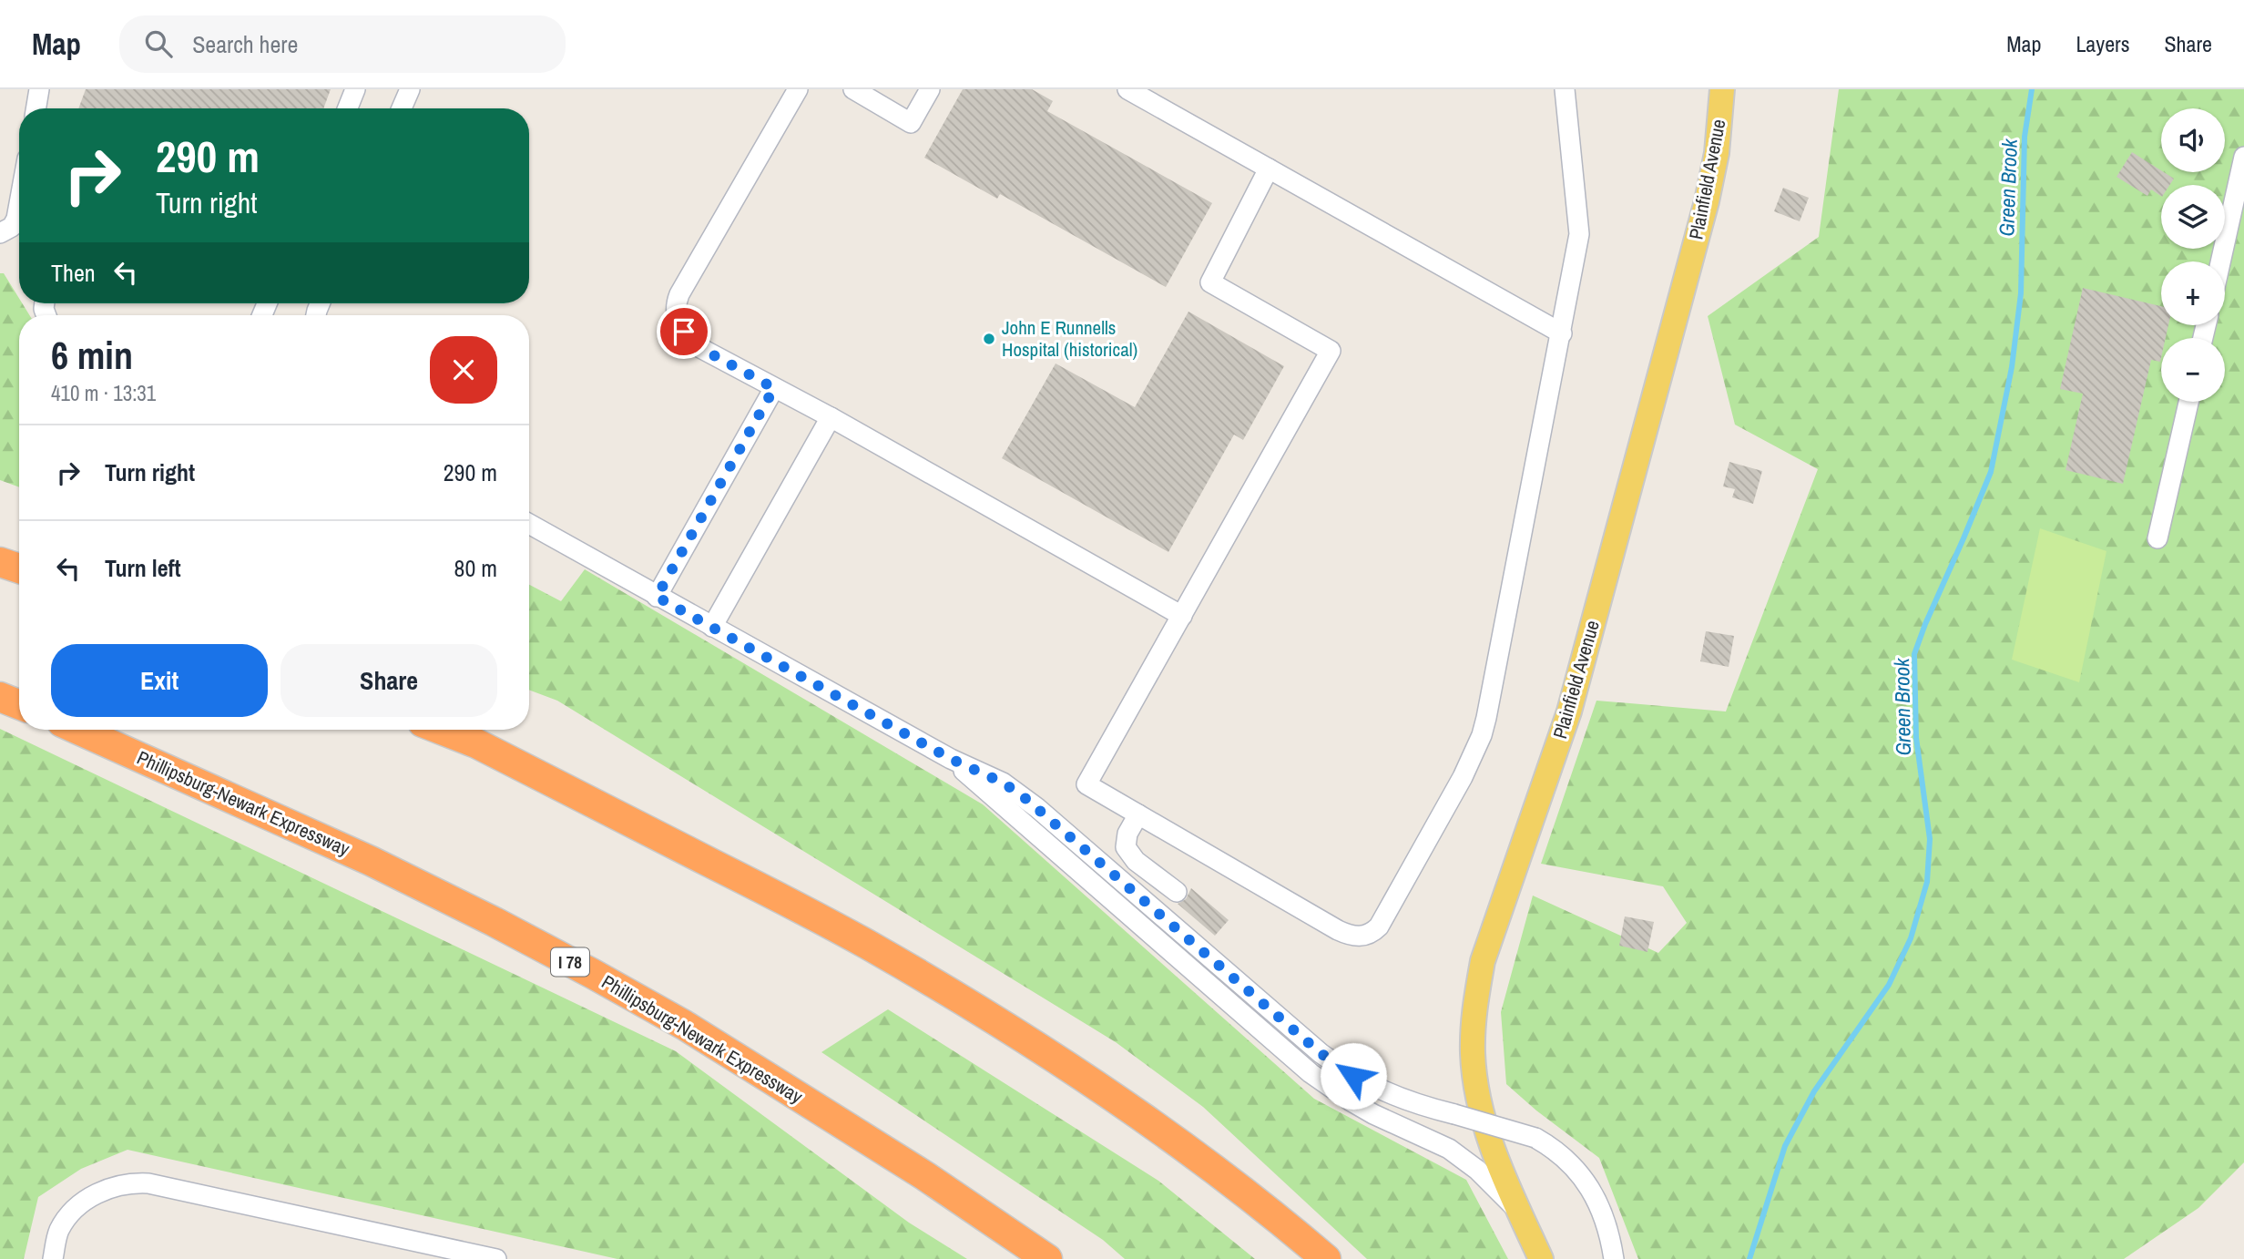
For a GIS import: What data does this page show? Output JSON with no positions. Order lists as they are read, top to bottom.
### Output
{
  "streets": {
    "highway": ["Phillipsburg-Newark Expressway", "I 78"],
    "main road": ["Plainfield Avenue"]
  },
  "water": ["Green Brook"],
  "places": ["John E Runnells Hospital (historical)"],
  "page": {
    "header": "Map",
    "search": "Search here",
    "nav": ["Map", "Layers", "Share"],
    "map_buttons": ["+", "−"],
    "turn": ["290 m", "Turn right"],
    "then": "Then",
    "heading": ["6 min", "410 m · 13:31"],
    "list": [
      {
        "name": "Turn right",
        "value": "290 m"
      },
      {
        "name": "Turn left",
        "value": "80 m"
      }
    ],
    "buttons": ["Exit", "Share"]
  }
}
